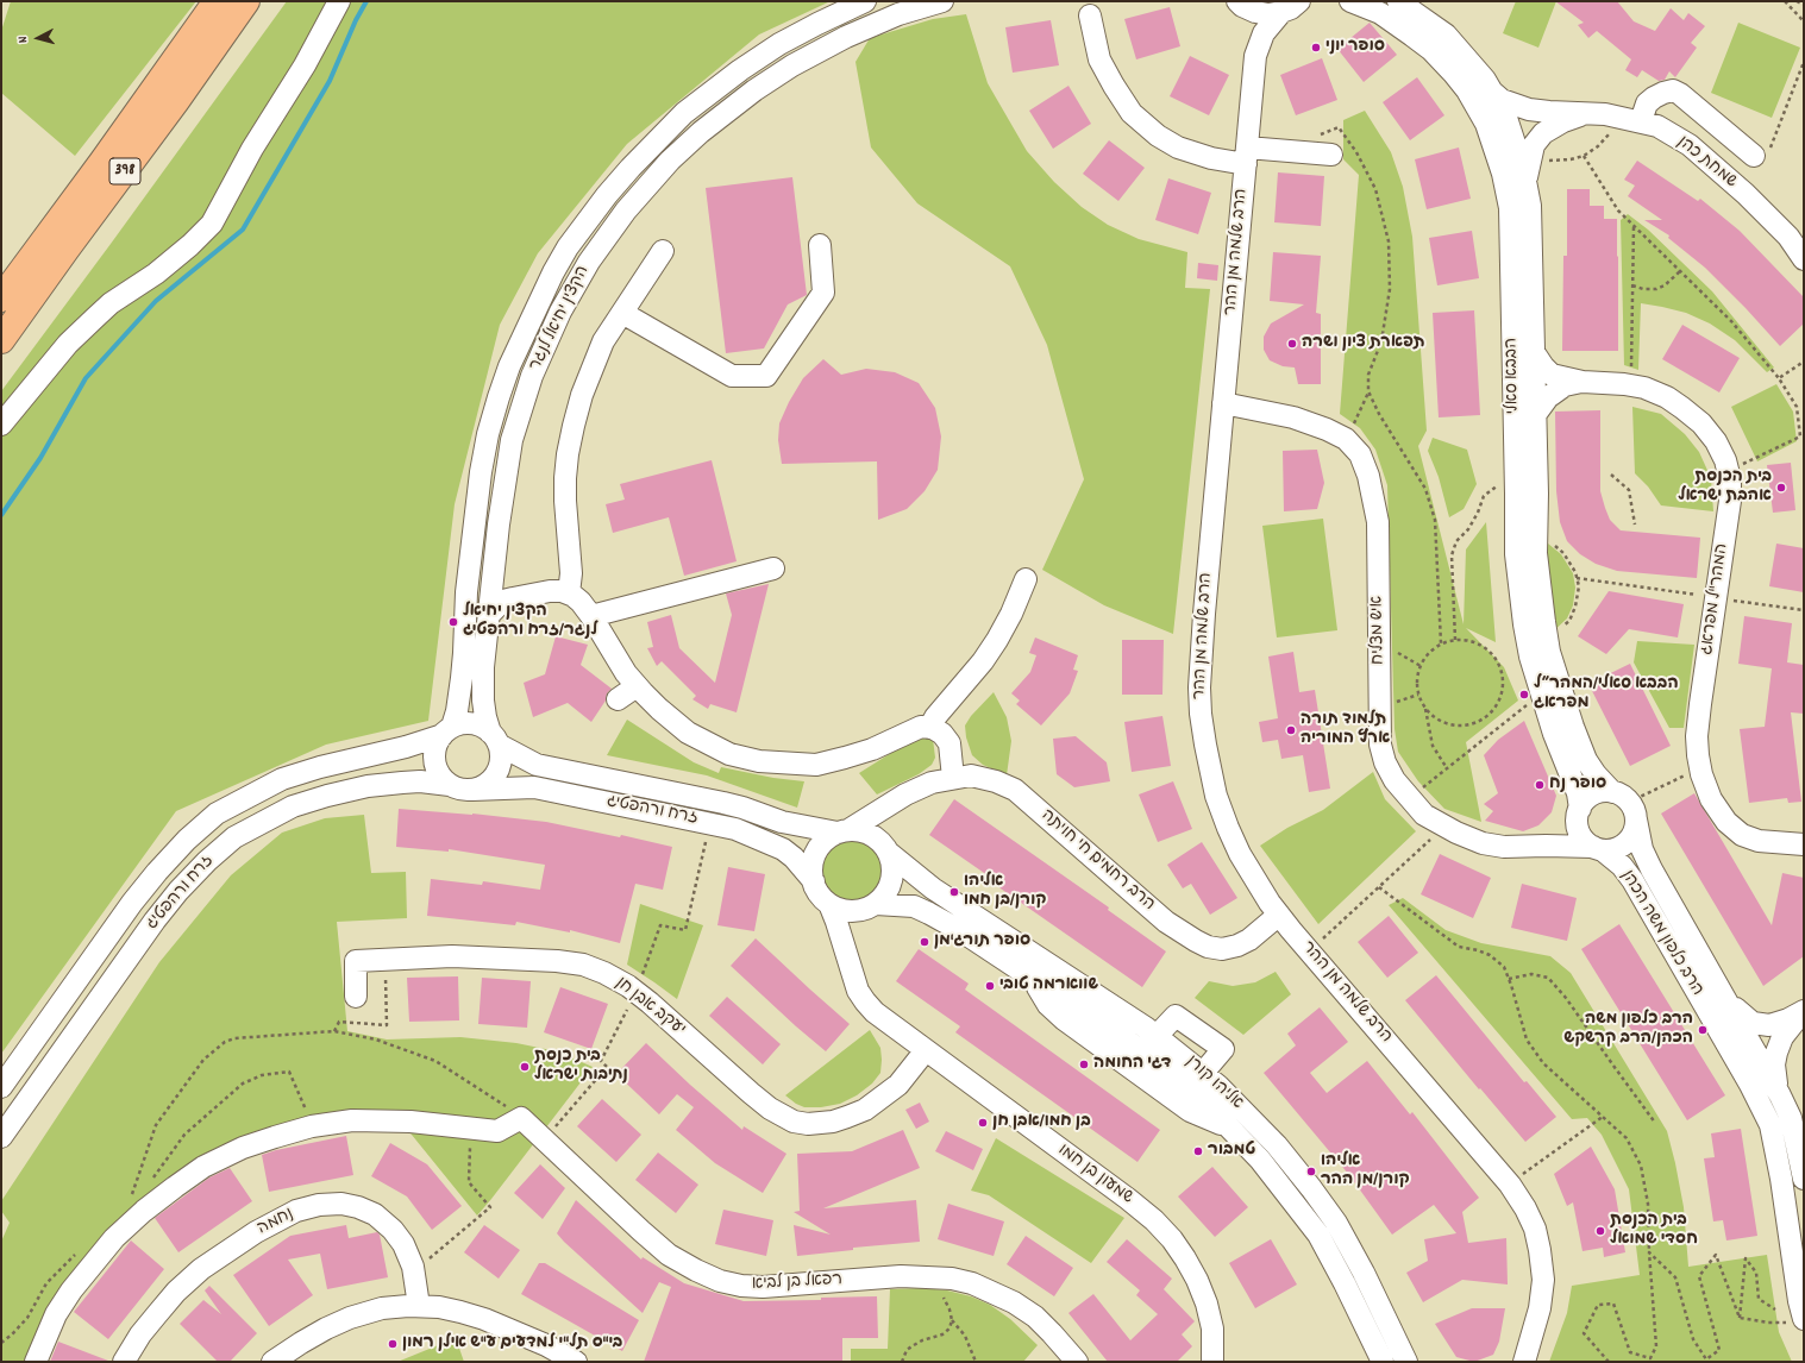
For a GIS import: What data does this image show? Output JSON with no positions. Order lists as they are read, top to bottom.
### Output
{
  "streets": {
    "main road": ["398"],
    "street": [
      "שמחת כהן",
      "הרב שלמה מן ההר",
      "הקצין יחיאל לנגר",
      "הבבא סאלי",
      "המהר\"ל מפראג",
      "איש מצליח",
      "זרח ורהפטיג",
      "הרב רחמים חי חויתה",
      "הרב כלפון משה הכהן",
      "יעקב אבן חן",
      "אליהו קורן",
      "שמעון בן חמו",
      "נחמה",
      "רפאל בן לביא"
    ]
  },
  "crossings": [
    ["שמחת כהן", "הבבא סאלי"],
    ["הרב שלמה מן ההר", "איש מצליח"],
    ["הרב שלמה מן ההר", "הרב רחמים חי חויתה"],
    ["הקצין יחיאל לנגר", "זרח ורהפטיג"],
    ["הבבא סאלי", "המהר\"ל מפראג"],
    ["הבבא סאלי", "איש מצליח"],
    ["הבבא סאלי", "הרב כלפון משה הכהן"],
    ["איש מצליח", "הרב כלפון משה הכהן"],
    ["זרח ורהפטיג", "אליהו קורן"],
    ["זרח ורהפטיג", "שמעון בן חמו"],
    ["יעקב אבן חן", "שמעון בן חמו"],
    ["אליהו קורן", "שמעון בן חמו"]
  ],
  "places": [
    "סופר יוני",
    "תפארת ציון ושרה",
    "בית הכנסת אהבת ישראל",
    "הקצין יחיאל לנגר/זרח ורהפטיג",
    "הבבא סאלי/המהר״ל מפראג",
    "תלמוד תורה ארץ המוריה",
    "סופר נח",
    "אליהו קורן/בן חמו",
    "סופר תורג'מן",
    "שווארמה טובי",
    "הרב כלפון משה הכהן/הרב קרשקש",
    "דגי החומה",
    "בית כנסת נתיבות ישראל",
    "בן חמו/אבן חן",
    "טמבור",
    "אליהו קורן/מן ההר",
    "בית הכנסת חסדי שמואל",
    "בי\"ס תל\"י למדעים ע\"ש אילן רמון"
  ],
  "north": "left"
}
